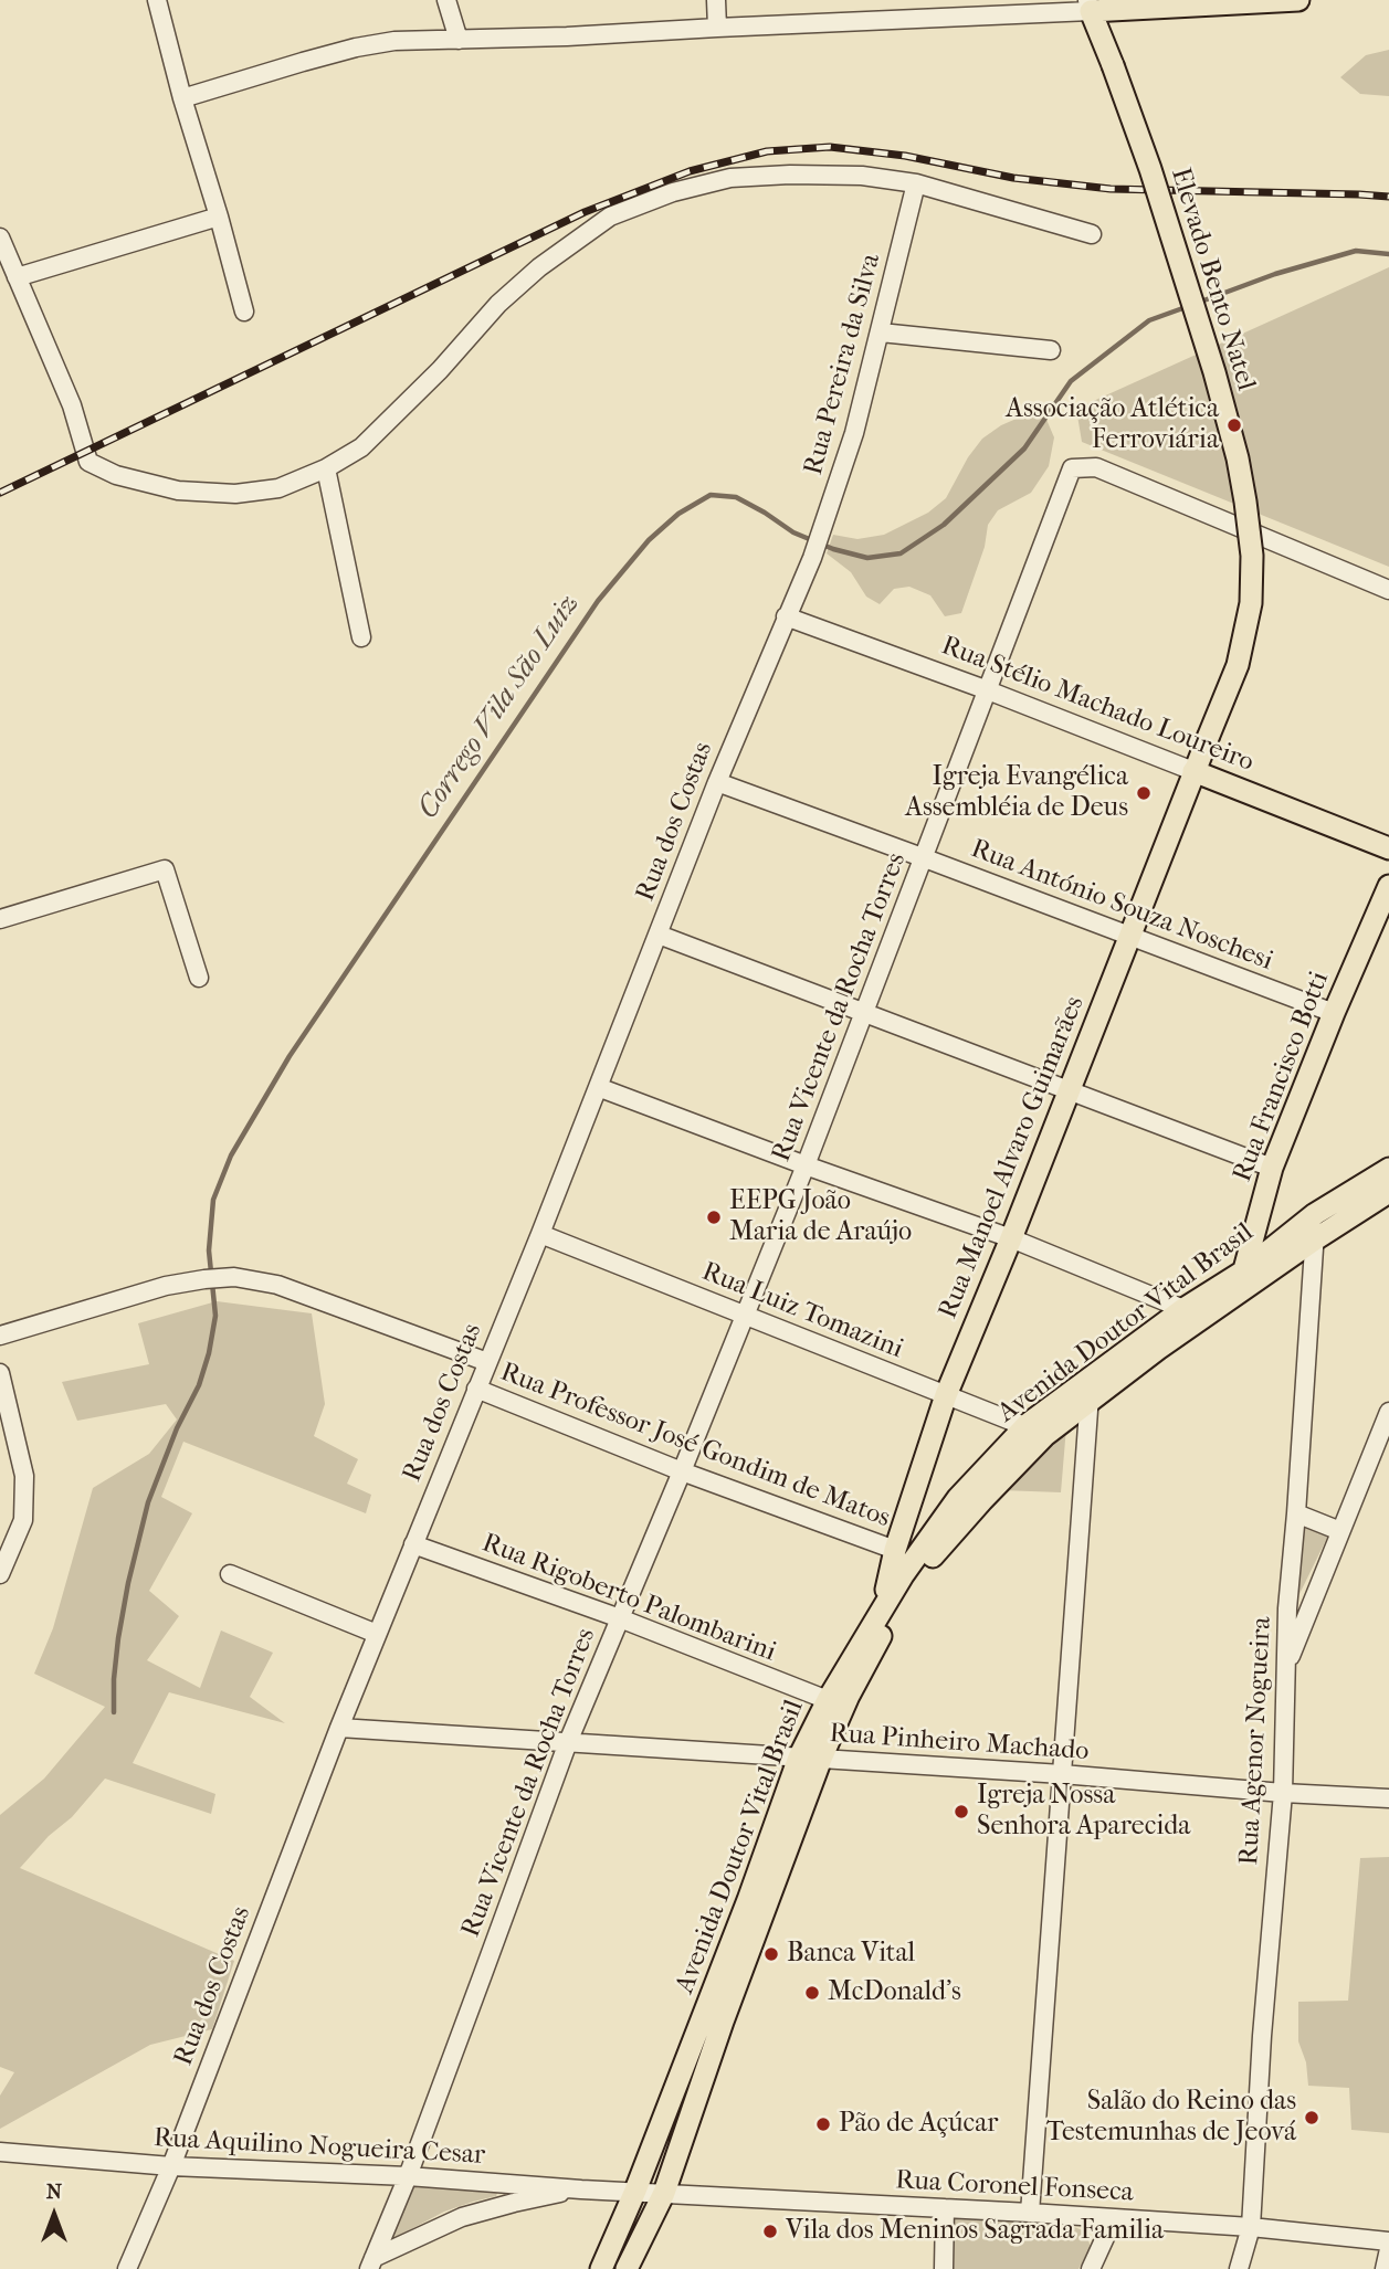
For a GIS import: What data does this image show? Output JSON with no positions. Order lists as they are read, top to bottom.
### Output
{
  "streets": {
    "main road": [
      "Elevado Bento Natel",
      "Rua Stélio Machado Loureiro",
      "Rua Francisco Botti",
      "Rua Manoel Alvaro Guimarães",
      "Avenida Doutor Vital Brasil"
    ],
    "street": [
      "Rua Pereira da Silva",
      "Rua dos Costas",
      "Rua António Souza Noschesi",
      "Rua Vicente da Rocha Torres",
      "Rua Luiz Tomazini",
      "Rua Professor José Gondim de Matos",
      "Rua Rigoberto Palombarini",
      "Rua Agenor Nogueira",
      "Rua Pinheiro Machado",
      "Rua Aquilino Nogueira Cesar",
      "Rua Coronel Fonseca"
    ]
  },
  "crossings": [
    ["Elevado Bento Natel", "Rua Manoel Alvaro Guimarães"],
    ["Rua Pereira da Silva", "Rua dos Costas"],
    ["Rua Stélio Machado Loureiro", "Rua dos Costas"],
    ["Rua Stélio Machado Loureiro", "Rua Vicente da Rocha Torres"],
    ["Rua Stélio Machado Loureiro", "Rua Manoel Alvaro Guimarães"],
    ["Rua dos Costas", "Rua António Souza Noschesi"],
    ["Rua dos Costas", "Rua Luiz Tomazini"],
    ["Rua dos Costas", "Rua Professor José Gondim de Matos"],
    ["Rua dos Costas", "Rua Rigoberto Palombarini"],
    ["Rua dos Costas", "Rua Pinheiro Machado"],
    ["Rua dos Costas", "Rua Aquilino Nogueira Cesar"],
    ["Rua António Souza Noschesi", "Rua Vicente da Rocha Torres"],
    ["Rua António Souza Noschesi", "Rua Francisco Botti"],
    ["Rua António Souza Noschesi", "Rua Manoel Alvaro Guimarães"],
    ["Rua Vicente da Rocha Torres", "Rua Luiz Tomazini"],
    ["Rua Vicente da Rocha Torres", "Rua Professor José Gondim de Matos"],
    ["Rua Vicente da Rocha Torres", "Rua Rigoberto Palombarini"],
    ["Rua Vicente da Rocha Torres", "Rua Pinheiro Machado"],
    ["Rua Vicente da Rocha Torres", "Rua Aquilino Nogueira Cesar"],
    ["Rua Francisco Botti", "Avenida Doutor Vital Brasil"],
    ["Rua Manoel Alvaro Guimarães", "Rua Luiz Tomazini"],
    ["Rua Manoel Alvaro Guimarães", "Avenida Doutor Vital Brasil"],
    ["Rua Manoel Alvaro Guimarães", "Rua Professor José Gondim de Matos"],
    ["Rua Luiz Tomazini", "Avenida Doutor Vital Brasil"],
    ["Avenida Doutor Vital Brasil", "Rua Rigoberto Palombarini"],
    ["Avenida Doutor Vital Brasil", "Rua Agenor Nogueira"],
    ["Avenida Doutor Vital Brasil", "Rua Pinheiro Machado"],
    ["Avenida Doutor Vital Brasil", "Rua Aquilino Nogueira Cesar"],
    ["Avenida Doutor Vital Brasil", "Rua Coronel Fonseca"],
    ["Rua Agenor Nogueira", "Rua Pinheiro Machado"],
    ["Rua Agenor Nogueira", "Rua Coronel Fonseca"],
    ["Rua Aquilino Nogueira Cesar", "Rua Coronel Fonseca"]
  ],
  "water": ["Corrego Vila São Luiz"],
  "places": [
    "Associação Atlética Ferroviária",
    "Igreja Evangélica Assembléia de Deus",
    "EEPG João Maria de Araújo",
    "Igreja Nossa Senhora Aparecida",
    "Banca Vital",
    "McDonald's",
    "Salão do Reino das Testemunhas de Jeová",
    "Pão de Açúcar",
    "Vila dos Meninos Sagrada Familia"
  ],
  "north": "top"
}
